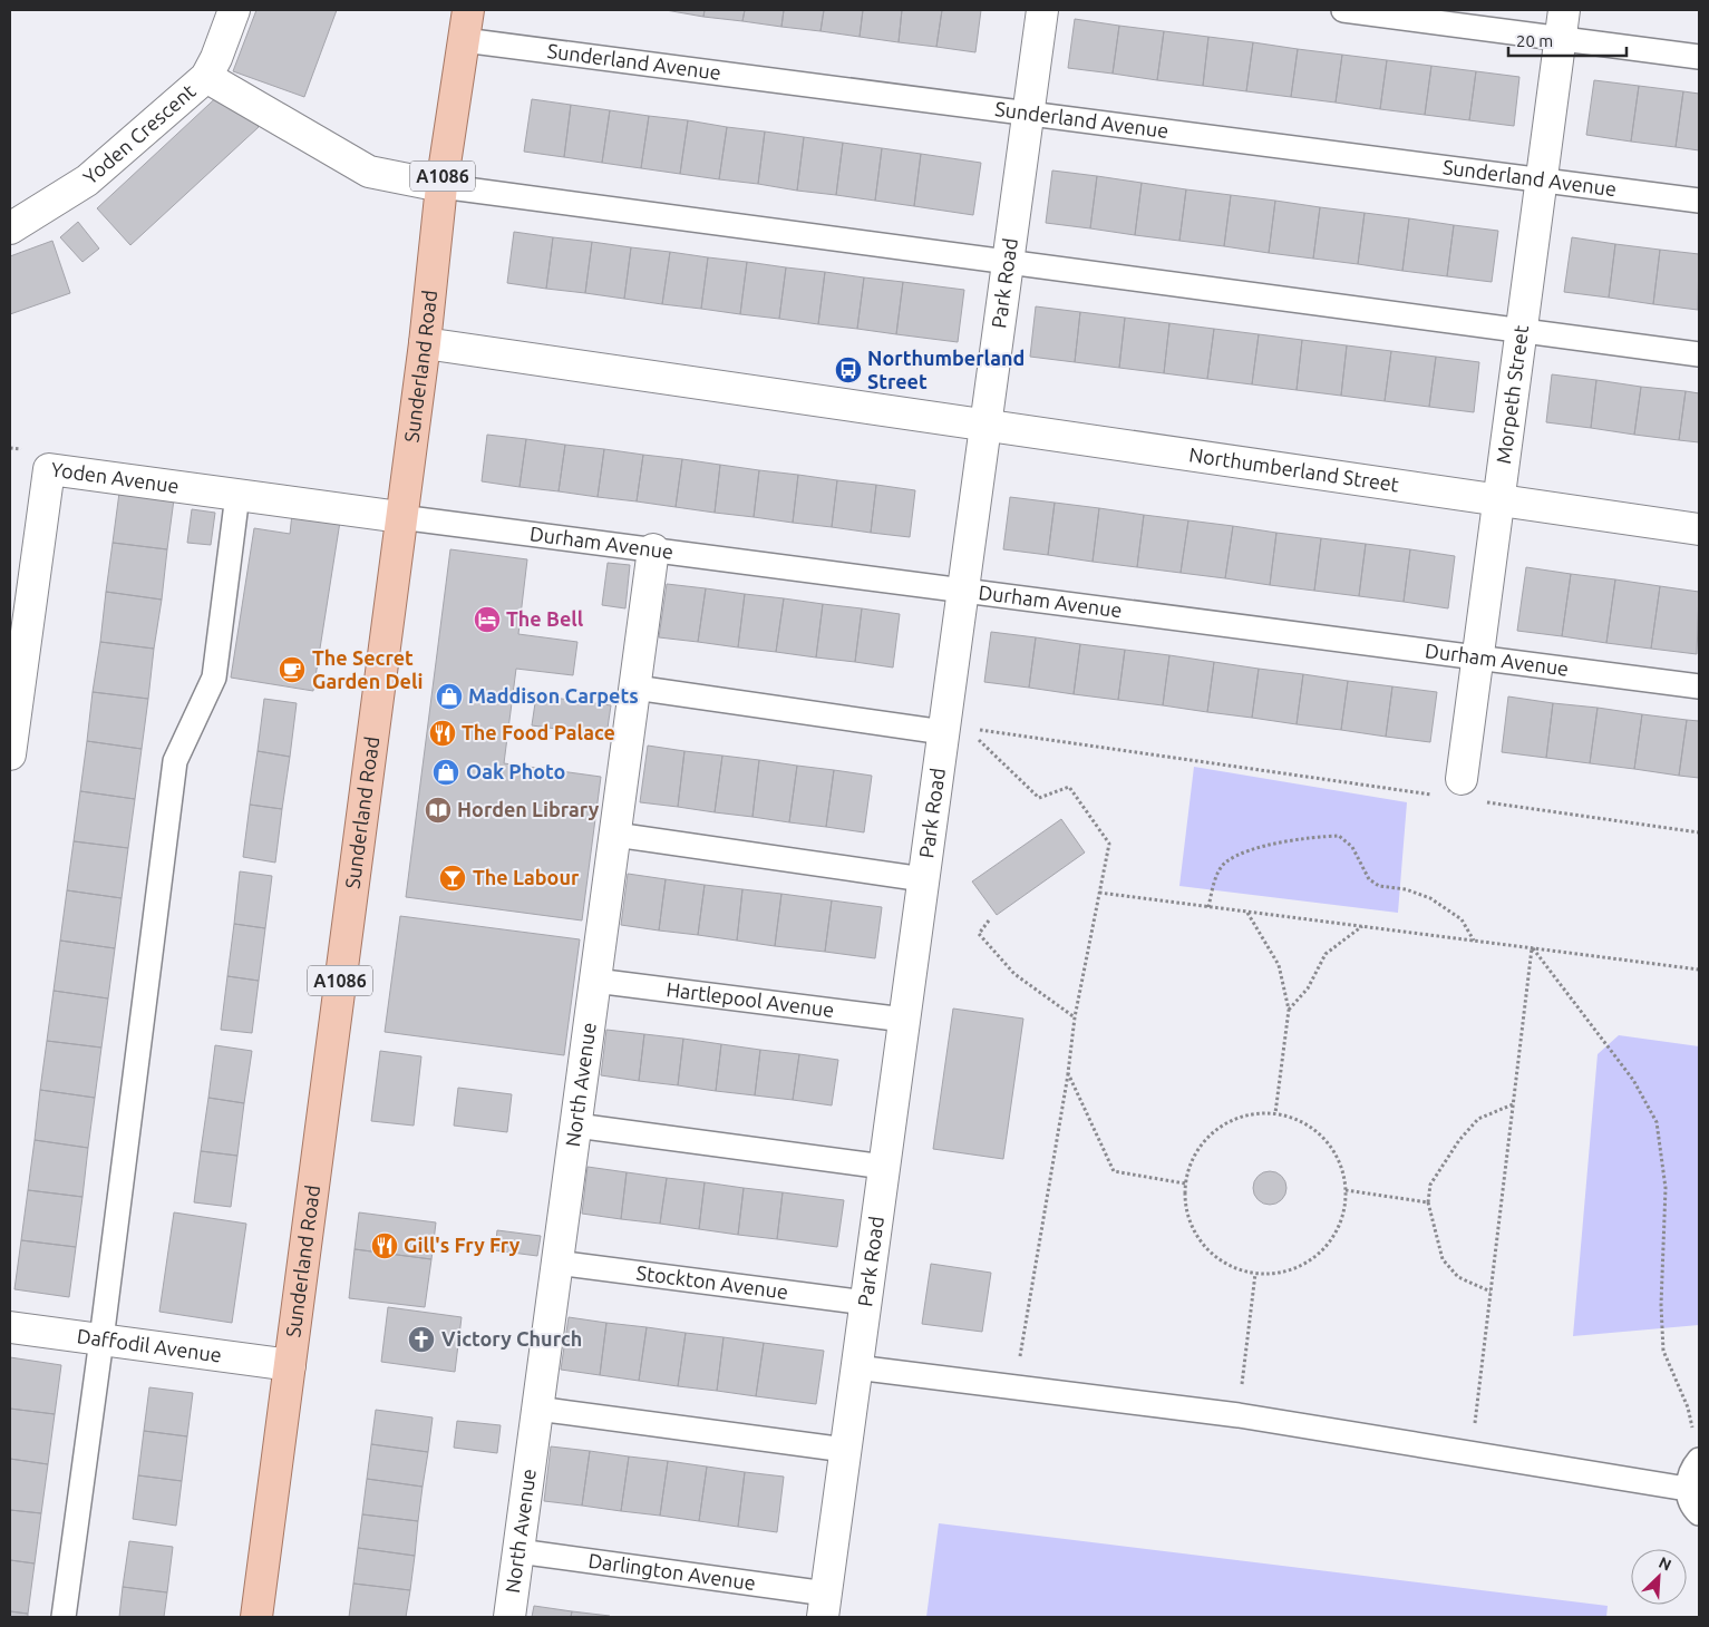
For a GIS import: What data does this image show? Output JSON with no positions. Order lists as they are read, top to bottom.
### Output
{
  "streets": {
    "main road": ["A1086", "Sunderland Road"],
    "street": [
      "Yoden Crescent",
      "Park Road",
      "Morpeth Street",
      "Northumberland Street",
      "Yoden Avenue",
      "North Avenue",
      "Daffodil Avenue"
    ],
    "lane": [
      "Sunderland Avenue",
      "Durham Avenue",
      "Hartlepool Avenue",
      "Stockton Avenue",
      "Darlington Avenue"
    ]
  },
  "crossings": [
    ["Sunderland Avenue", "Park Road"],
    ["Sunderland Avenue", "Sunderland Road"],
    ["Sunderland Avenue", "Morpeth Street"],
    ["Park Road", "Northumberland Street"],
    ["Park Road", "Durham Avenue"],
    ["Park Road", "Hartlepool Avenue"],
    ["Park Road", "Stockton Avenue"],
    ["Park Road", "Darlington Avenue"],
    ["Sunderland Road", "Northumberland Street"],
    ["Sunderland Road", "Yoden Avenue"],
    ["Sunderland Road", "Durham Avenue"],
    ["Sunderland Road", "Daffodil Avenue"],
    ["Morpeth Street", "Northumberland Street"],
    ["Morpeth Street", "Durham Avenue"],
    ["Yoden Avenue", "Durham Avenue"],
    ["Durham Avenue", "North Avenue"],
    ["Hartlepool Avenue", "North Avenue"],
    ["North Avenue", "Stockton Avenue"],
    ["North Avenue", "Darlington Avenue"]
  ],
  "places": {
    "bus stop": ["Northumberland Street"],
    "hotel": ["The Bell"],
    "cafe": ["The Secret Garden Deli"],
    "shop": ["Maddison Carpets", "Oak Photo"],
    "restaurant": ["The Food Palace", "Gill's Fry Fry"],
    "library": ["Horden Library"],
    "bar": ["The Labour"],
    "church": ["Victory Church"]
  },
  "scale_bar": "20 m",
  "north": "top right"
}
